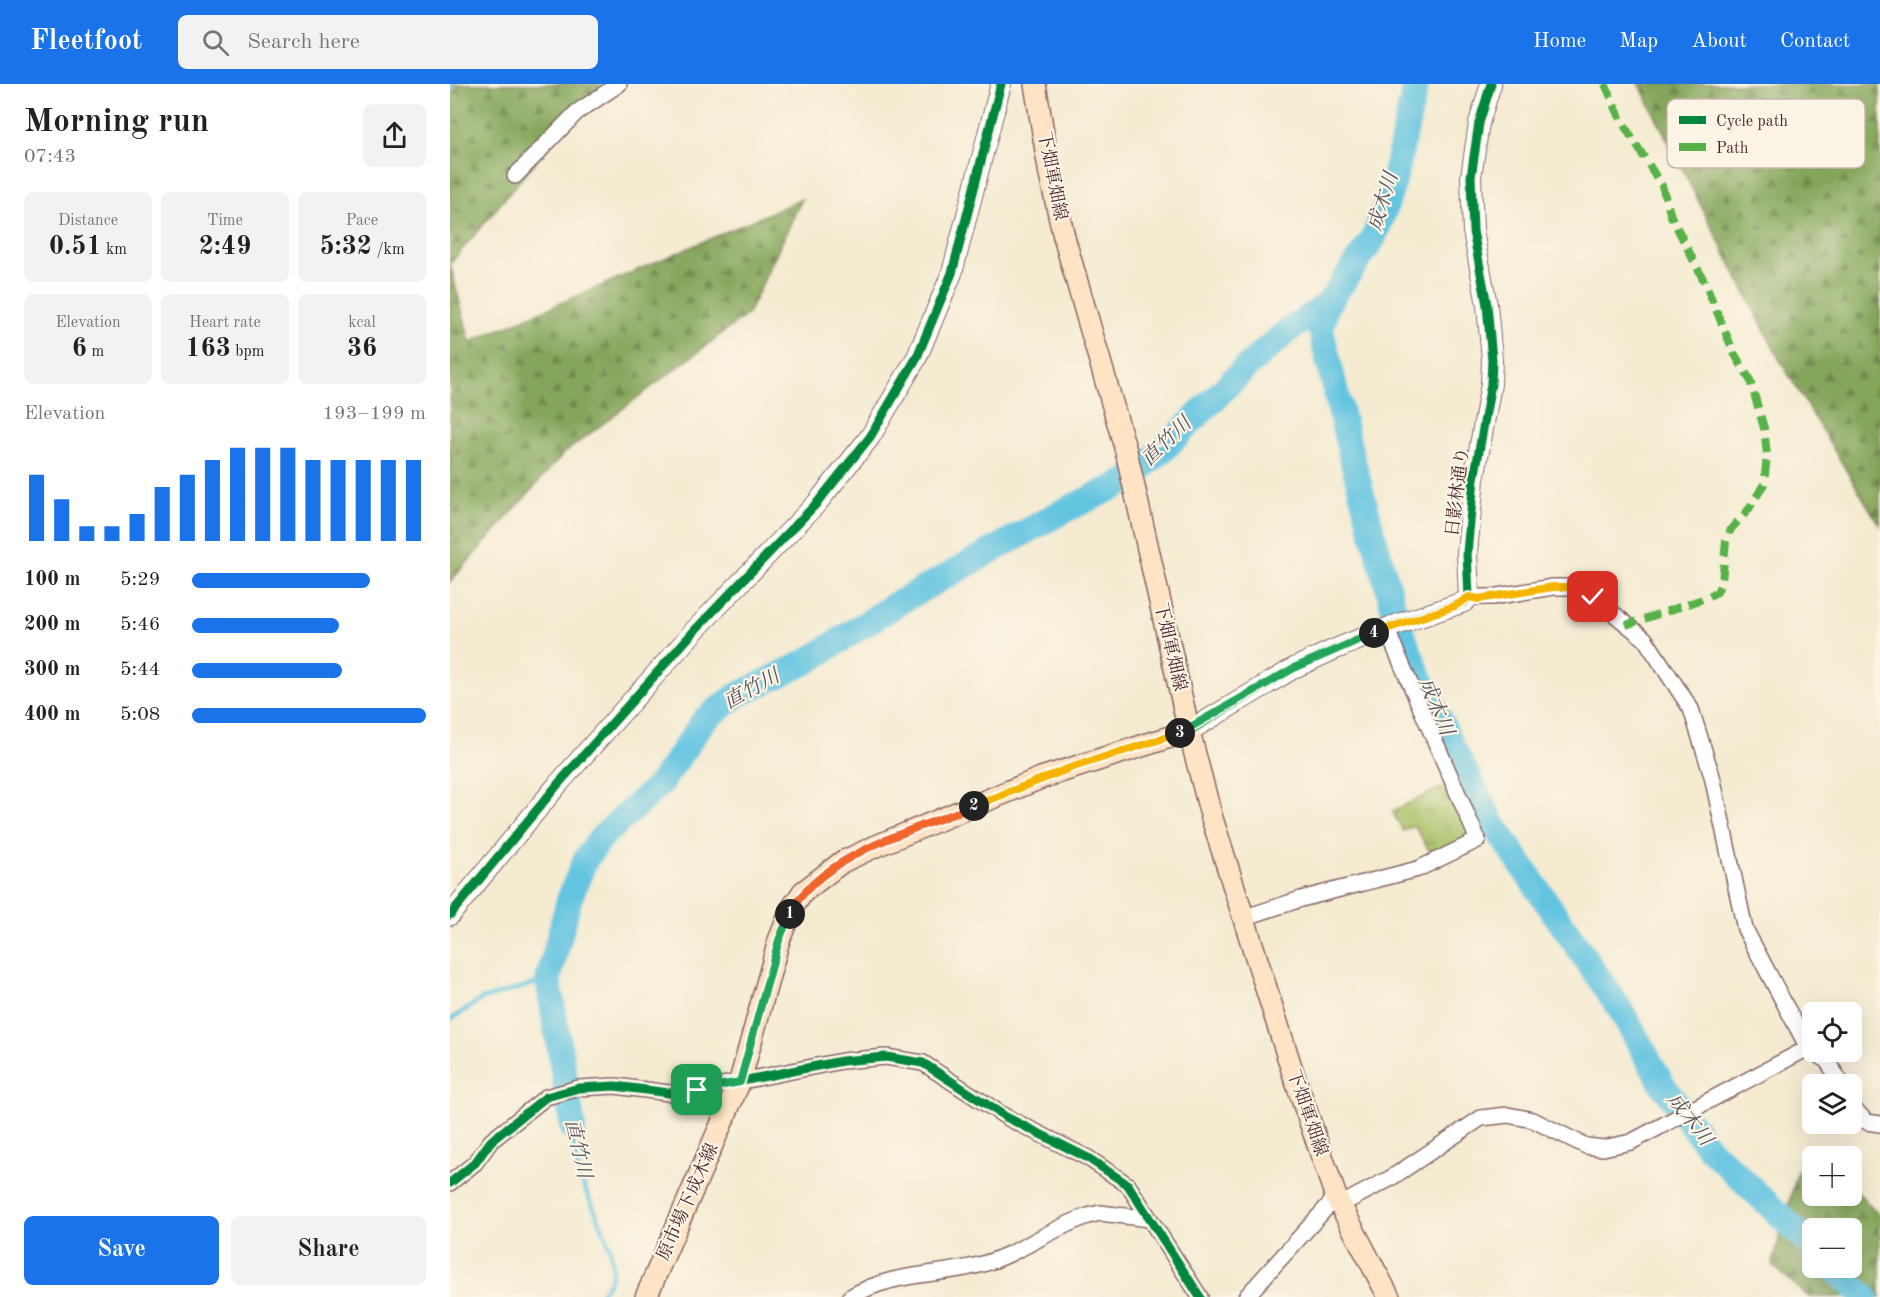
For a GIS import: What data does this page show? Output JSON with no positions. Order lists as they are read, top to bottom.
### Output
{
  "streets": {
    "main road": ["下畑軍畑線", "原市場下成木線"],
    "street": ["日影林通り"]
  },
  "crossings": [
    ["下畑軍畑線", "原市場下成木線"]
  ],
  "water": ["成木川", "直竹川"],
  "legend": ["Cycle path", "Path"],
  "page": {
    "header": "Fleetfoot",
    "search": "Search here",
    "nav": [
      "Home",
      "Map",
      "About",
      "Contact"
    ],
    "heading": ["Morning run", "07:43"],
    "stats": [
      ["Distance", "0.51 km"],
      ["Time", "2:49"],
      ["Pace", "5:32 /km"],
      ["Elevation", "6 m"],
      ["Heart rate", "163 bpm"],
      ["kcal", "36"]
    ],
    "chart": ["Elevation", "193–199 m"],
    "list": [
      {
        "name": "100 m",
        "note": "5:29"
      },
      {
        "name": "200 m",
        "note": "5:46"
      },
      {
        "name": "300 m",
        "note": "5:44"
      },
      {
        "name": "400 m",
        "note": "5:08"
      }
    ],
    "pins": [
      "4",
      "3",
      "2",
      "1"
    ],
    "map_buttons": ["+", "−"],
    "buttons": ["Save", "Share"]
  }
}
